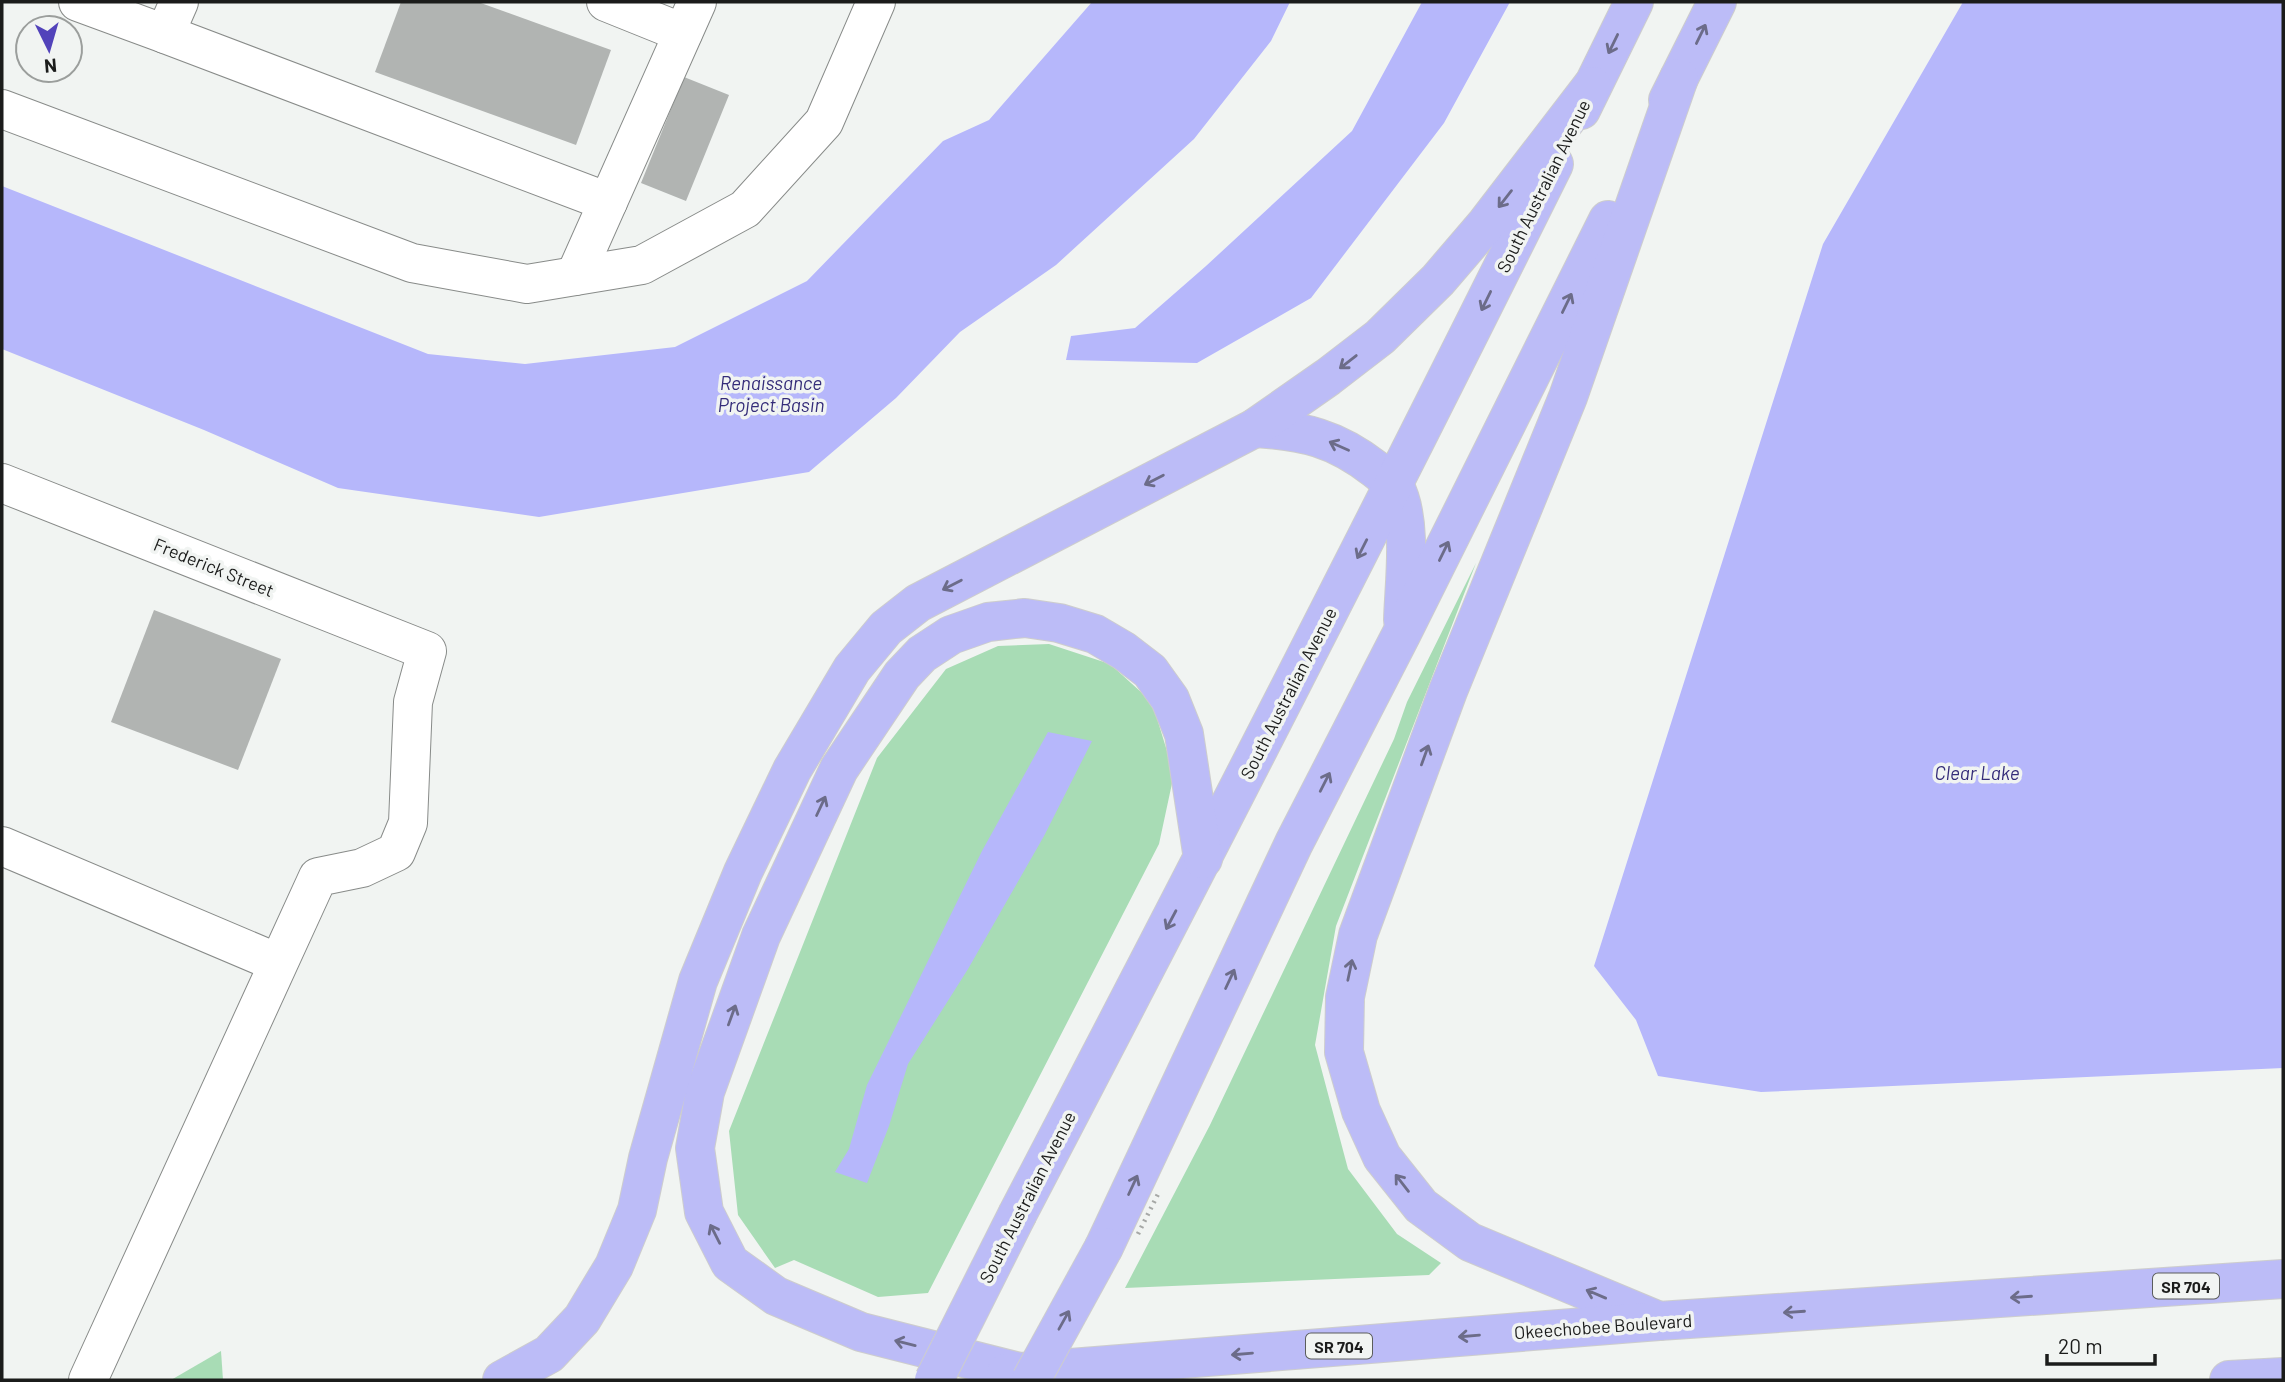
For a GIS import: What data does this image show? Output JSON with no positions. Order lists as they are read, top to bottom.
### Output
{
  "streets": {
    "main road": ["South Australian Avenue", "SR 704", "Okeechobee Boulevard"],
    "street": ["Frederick Street"]
  },
  "one_way": ["Okeechobee Boulevard"],
  "water": ["Renaissance Project Basin", "Clear Lake"],
  "scale_bar": "20 m",
  "north": "bottom"
}
